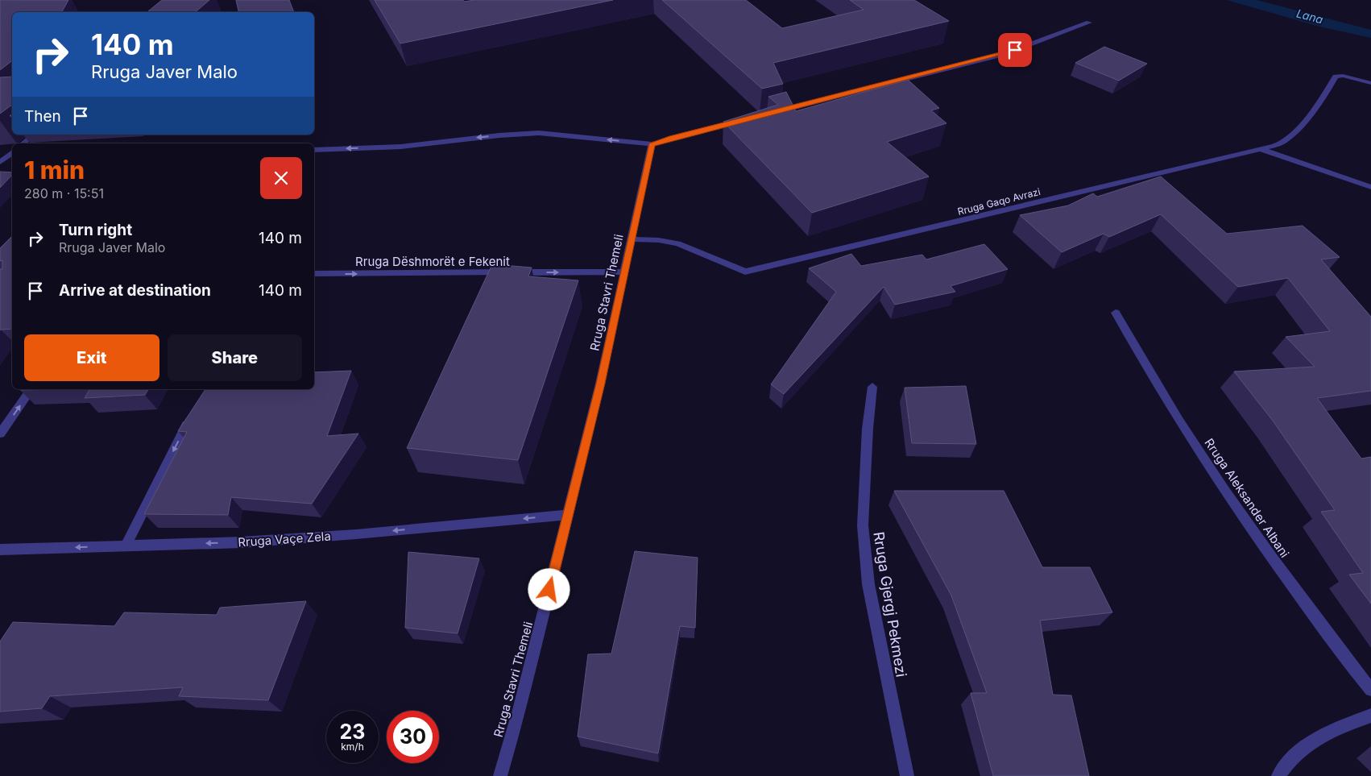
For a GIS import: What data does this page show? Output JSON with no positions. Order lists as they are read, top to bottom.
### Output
{
  "streets": {
    "street": [
      "Rruga Gaqo Avrazi",
      "Rruga Dëshmorët e Fekenit",
      "Rruga Stavri Themeli",
      "Rruga Aleksander Albani",
      "Rruga Vaçe Zela",
      "Rruga Gjergj Pekmezi"
    ]
  },
  "crossings": [
    ["Rruga Gaqo Avrazi", "Rruga Stavri Themeli"],
    ["Rruga Dëshmorët e Fekenit", "Rruga Stavri Themeli"],
    ["Rruga Stavri Themeli", "Rruga Vaçe Zela"]
  ],
  "one_way": ["Rruga Dëshmorët e Fekenit", "Rruga Vaçe Zela"],
  "water": ["Lana"],
  "page": {
    "turn": ["140 m", "Rruga Javer Malo"],
    "then": "Then",
    "heading": ["1 min", "280 m · 15:51"],
    "list": [
      {
        "name": "Turn right",
        "note": "Rruga Javer Malo",
        "value": "140 m"
      },
      {
        "name": "Arrive at destination",
        "value": "140 m"
      }
    ],
    "buttons": ["Exit", "Share"],
    "speed": "23 km/h",
    "limit": "30"
  }
}
